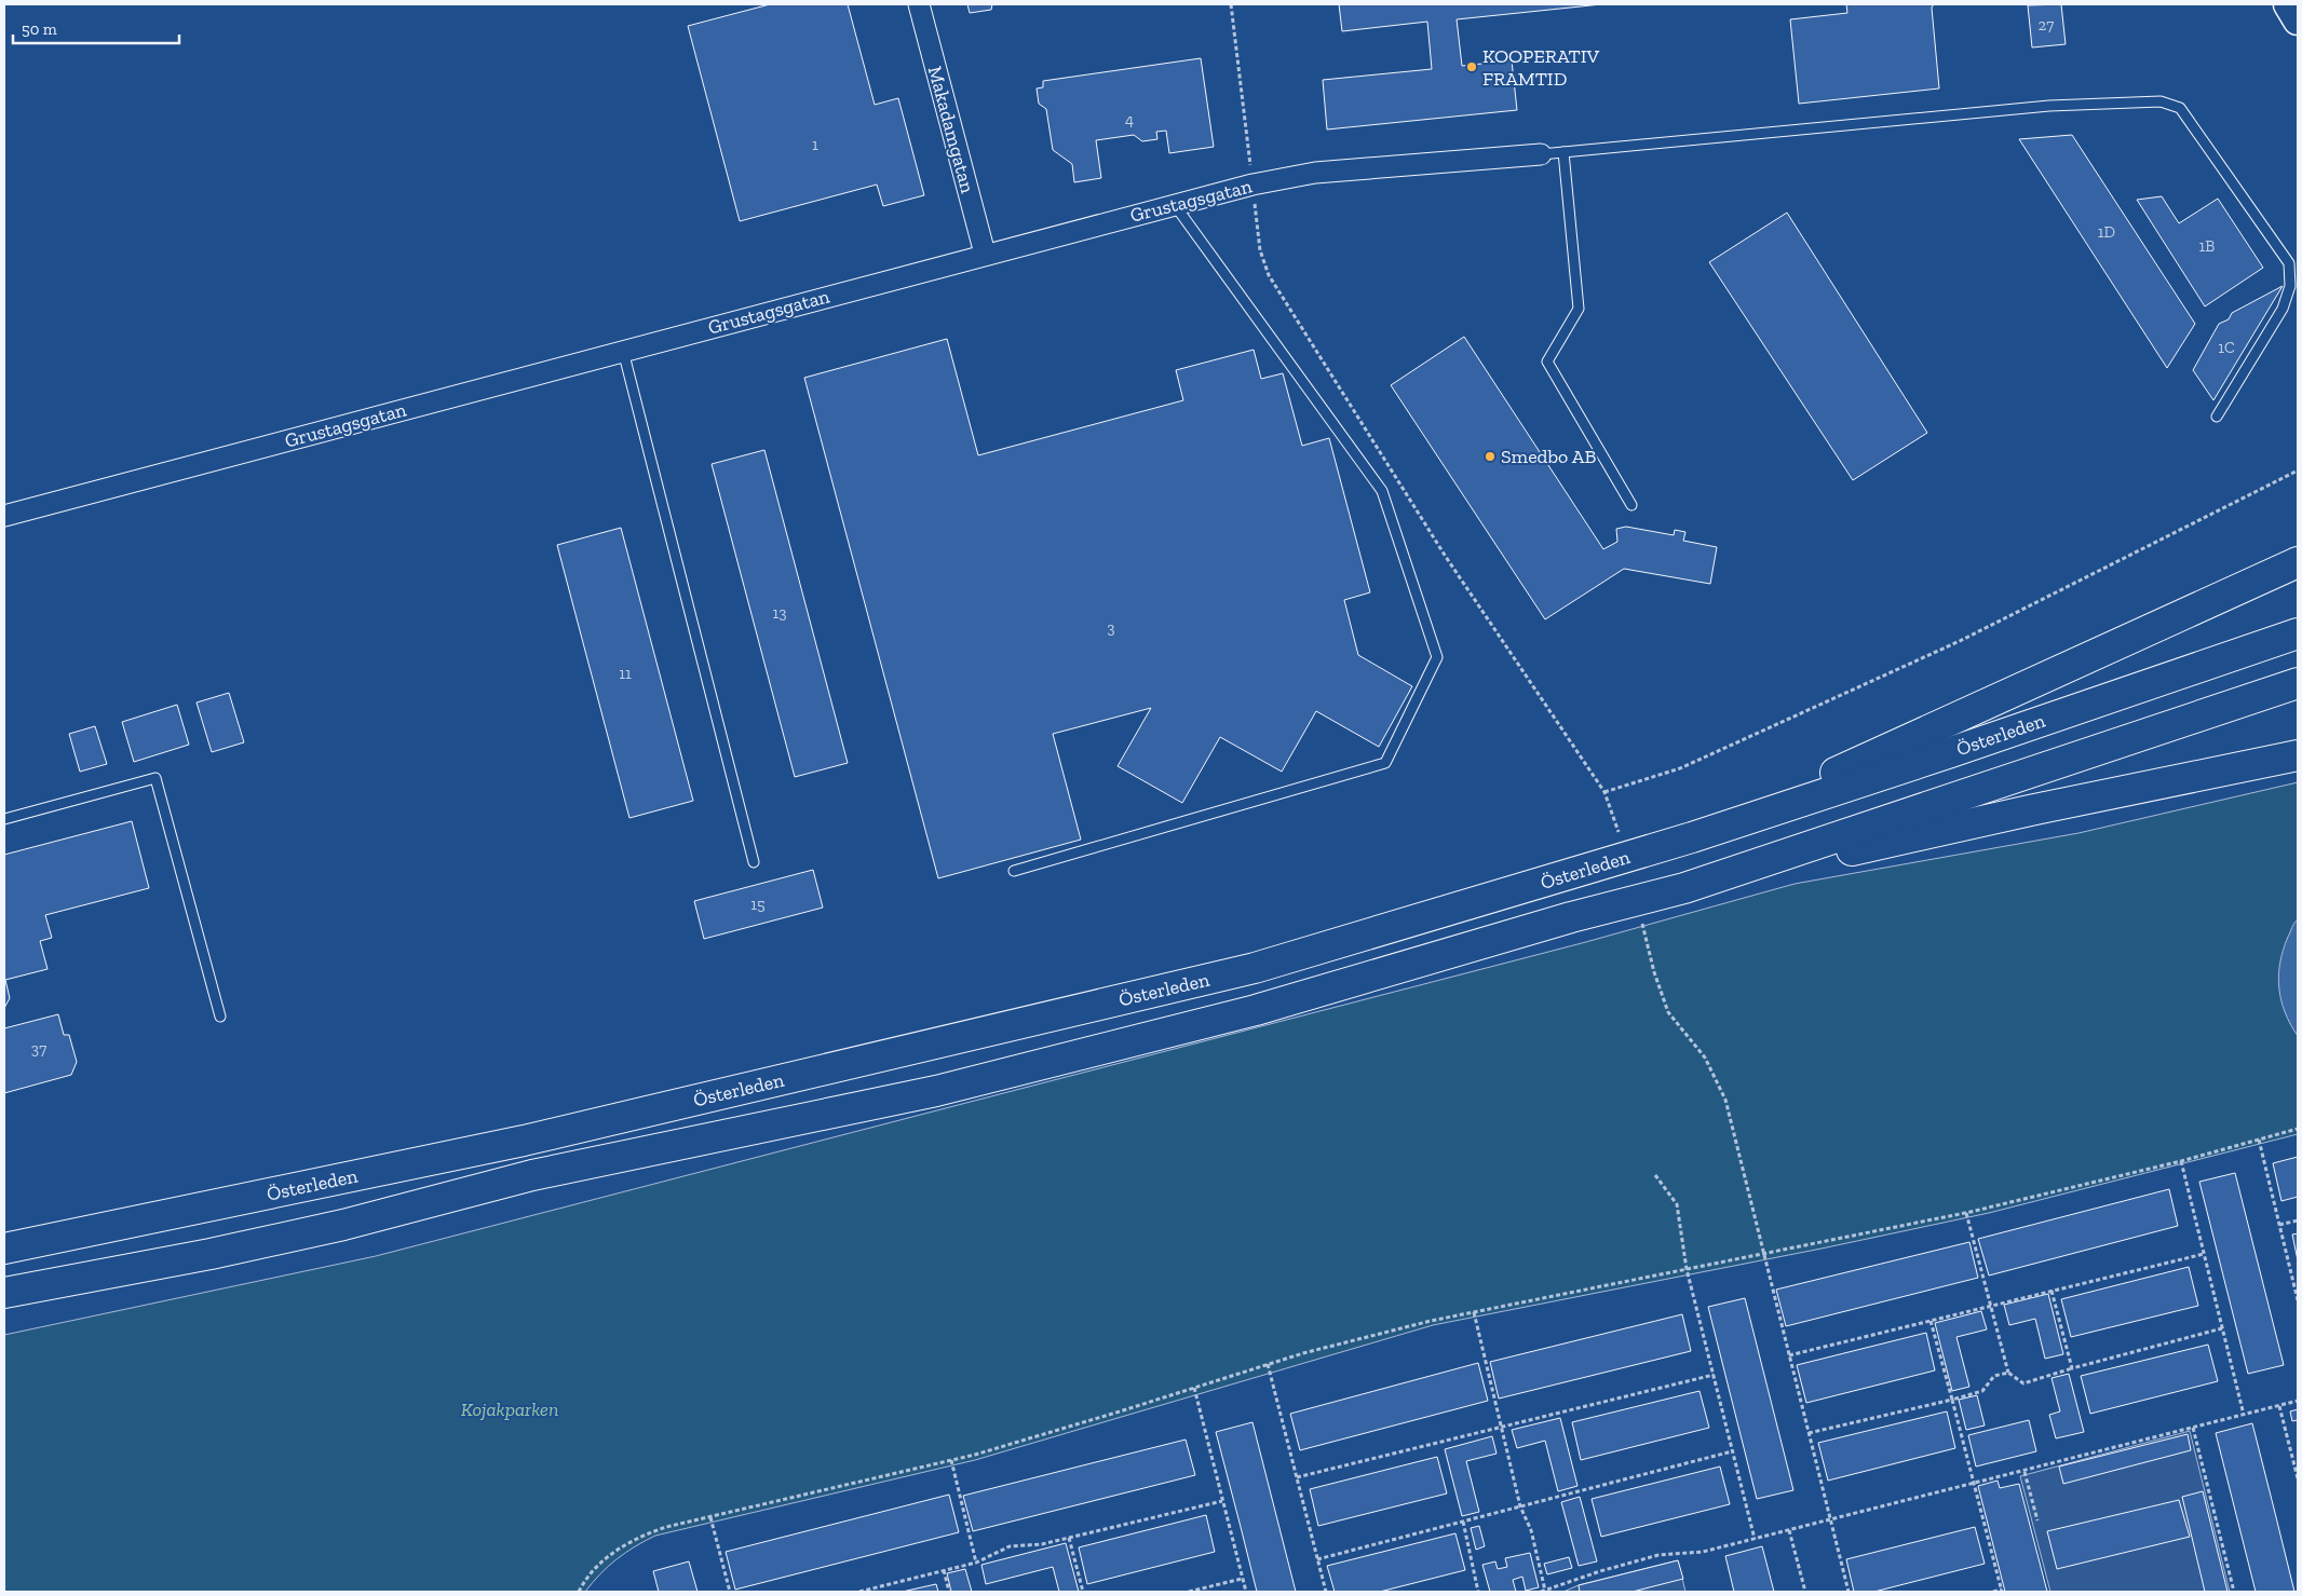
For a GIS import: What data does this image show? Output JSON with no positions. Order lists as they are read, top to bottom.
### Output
{
  "streets": {
    "main road": ["Österleden"],
    "street": ["Makadamgatan", "Grustagsgatan"]
  },
  "crossings": [
    ["Makadamgatan", "Grustagsgatan"]
  ],
  "parks": ["Kojakparken"],
  "places": ["KOOPERATIV FRAMTID", "Smedbo AB"],
  "house_numbers": [
    "27",
    "4",
    "1",
    "1D",
    "1B",
    "1C",
    "13",
    "3",
    "11",
    "15",
    "37"
  ],
  "scale_bar": "50 m"
}
